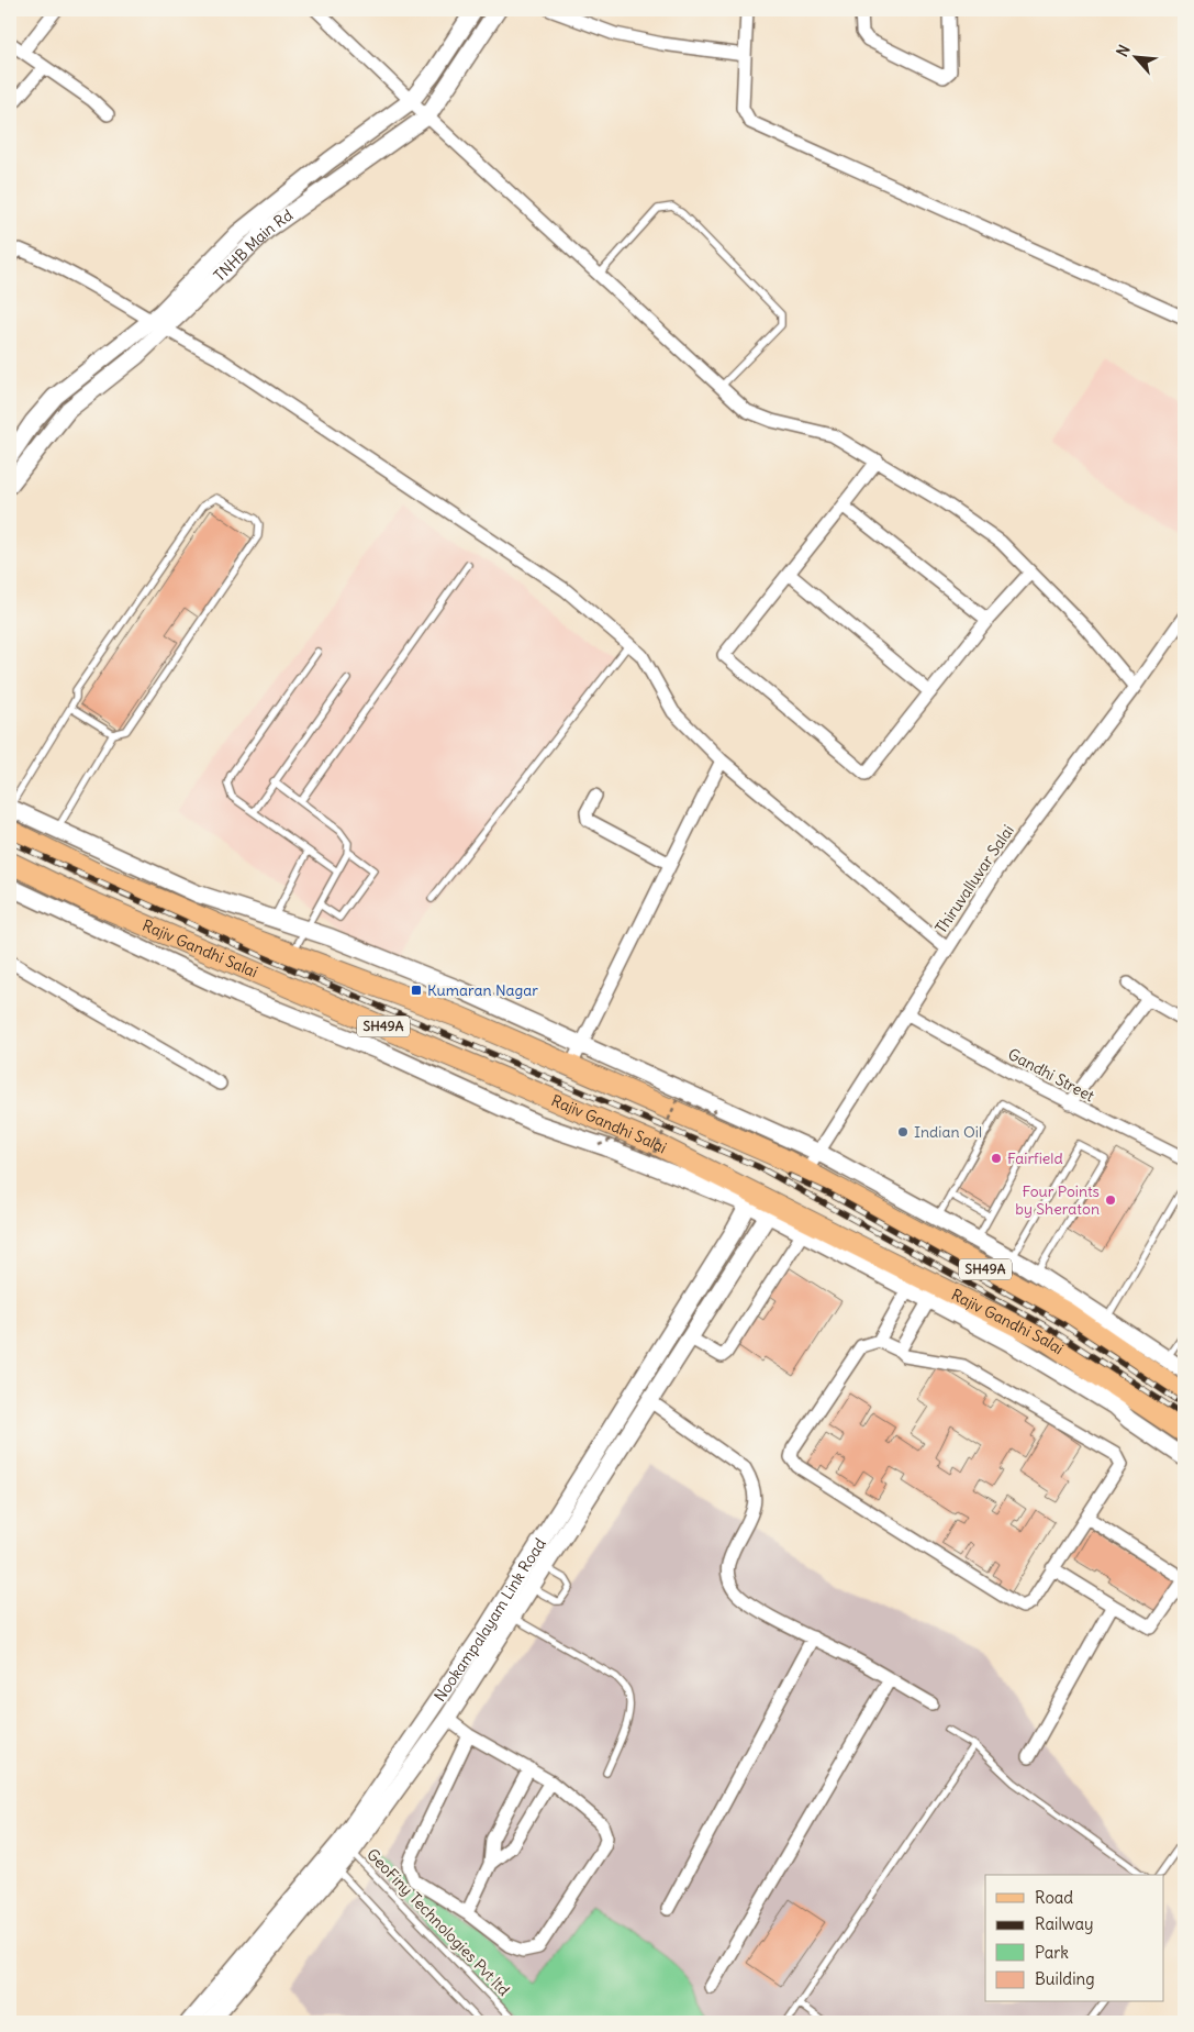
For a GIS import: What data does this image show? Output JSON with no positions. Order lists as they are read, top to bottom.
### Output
{
  "streets": {
    "main road": ["Rajiv Gandhi Salai", "SH49A"],
    "street": [
      "TNHB Main Rd",
      "Thiruvalluvar Salai",
      "Gandhi Street",
      "Nookampalayam Link Road"
    ],
    "lane": ["GeoFiny Technologies Pvt ltd"]
  },
  "crossings": [
    ["Thiruvalluvar Salai", "Rajiv Gandhi Salai"],
    ["Thiruvalluvar Salai", "Gandhi Street"],
    ["Rajiv Gandhi Salai", "Nookampalayam Link Road"],
    ["Nookampalayam Link Road", "GeoFiny Technologies Pvt ltd"]
  ],
  "places": {
    "transit": ["Kumaran Nagar"],
    "other": ["Indian Oil", "Fairfield", "Four Points by Sheraton"]
  },
  "legend": [
    "Road",
    "Railway",
    "Park",
    "Building"
  ],
  "north": "top left"
}
